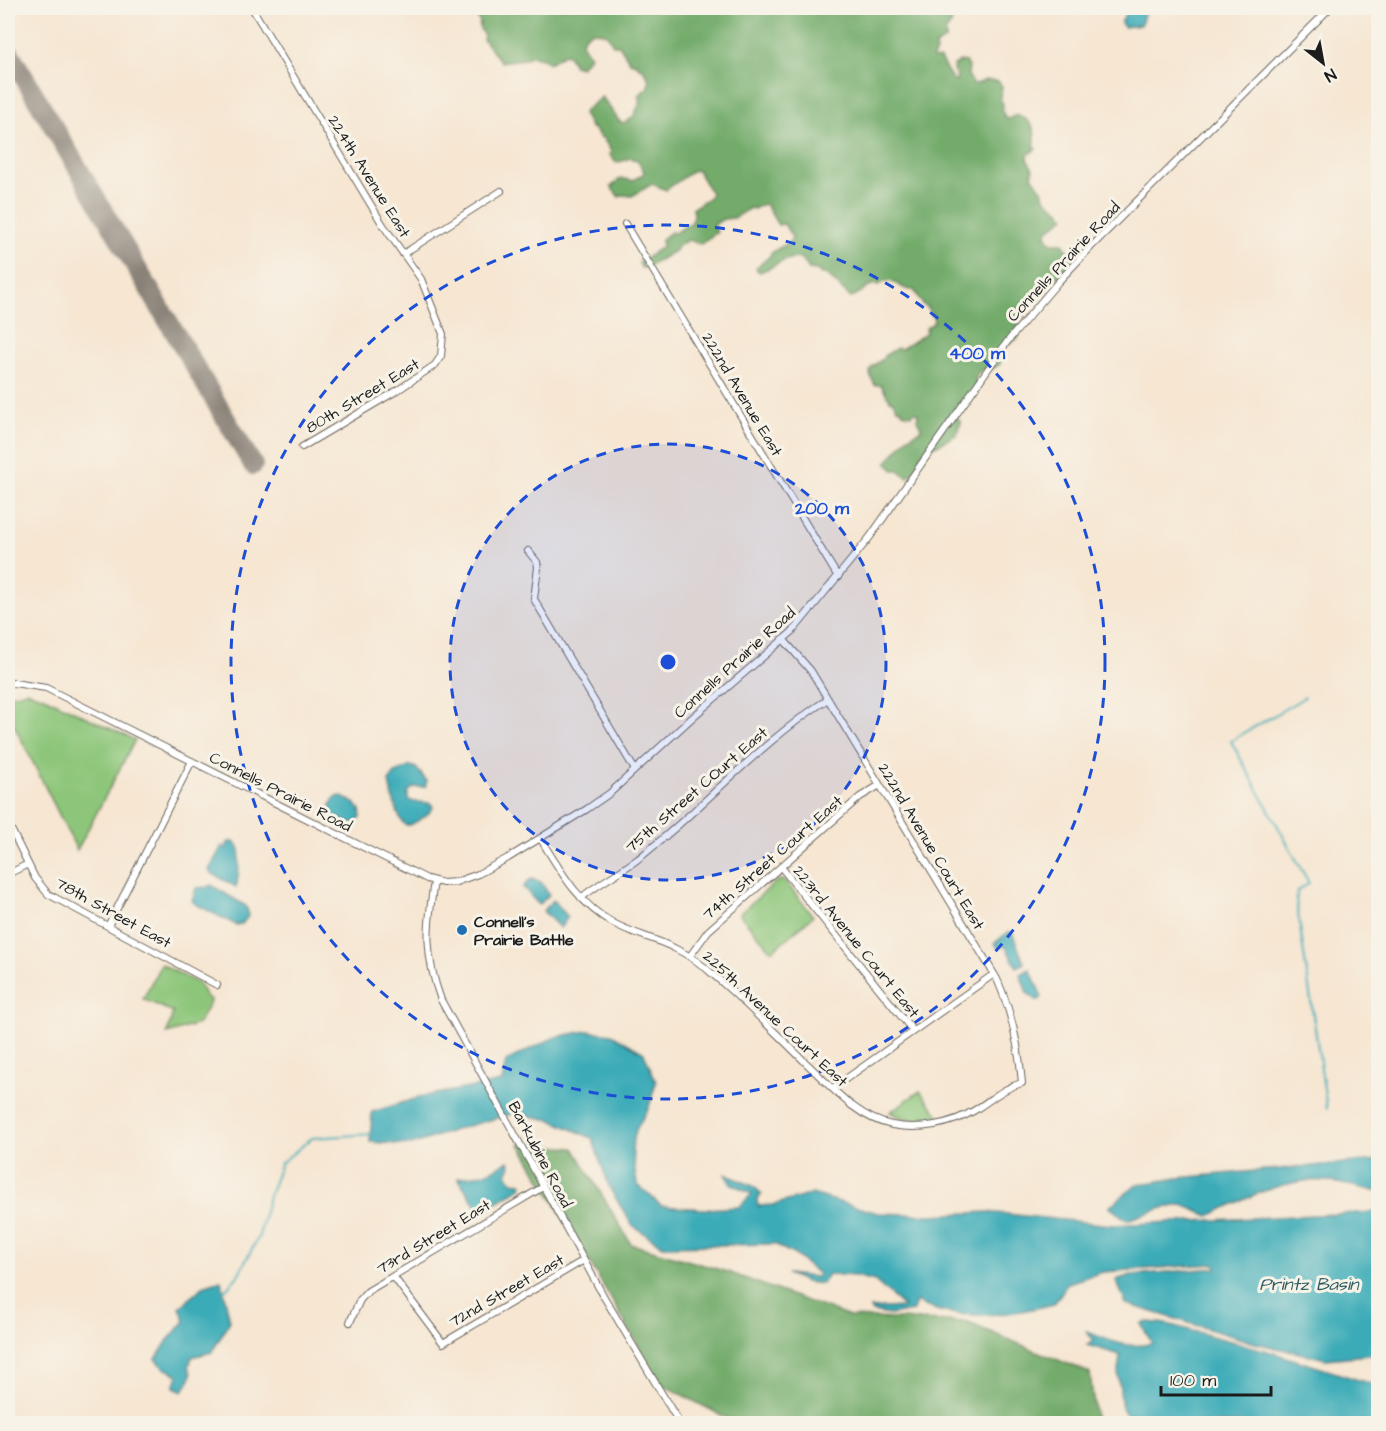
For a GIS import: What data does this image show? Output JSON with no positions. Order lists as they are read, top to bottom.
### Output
{
  "streets": {
    "street": [
      "224th Avenue East",
      "Connells Prairie Road",
      "222nd Avenue East",
      "80th Street East",
      "75th Street COurt East",
      "222nd Avenue Court East",
      "74th Street Court East",
      "78th Street East",
      "223rd Avenue Court East",
      "225th Avenue Court East",
      "Barkubine Road",
      "73rd Street East",
      "72nd Street East"
    ]
  },
  "crossings": [
    ["224th Avenue East", "80th Street East"],
    ["Connells Prairie Road", "222nd Avenue East"],
    ["Connells Prairie Road", "222nd Avenue Court East"],
    ["Connells Prairie Road", "225th Avenue Court East"],
    ["Connells Prairie Road", "Barkubine Road"],
    ["75th Street COurt East", "222nd Avenue Court East"],
    ["75th Street COurt East", "225th Avenue Court East"],
    ["222nd Avenue Court East", "74th Street Court East"],
    ["222nd Avenue Court East", "225th Avenue Court East"],
    ["74th Street Court East", "223rd Avenue Court East"],
    ["74th Street Court East", "225th Avenue Court East"],
    ["Barkubine Road", "73rd Street East"],
    ["Barkubine Road", "72nd Street East"],
    ["73rd Street East", "72nd Street East"]
  ],
  "water": ["Printz Basin"],
  "places": ["Connell's Prairie Battle"],
  "scale_bar": "100 m",
  "north": "bottom right",
  "rings": ["400 m", "200 m"]
}
